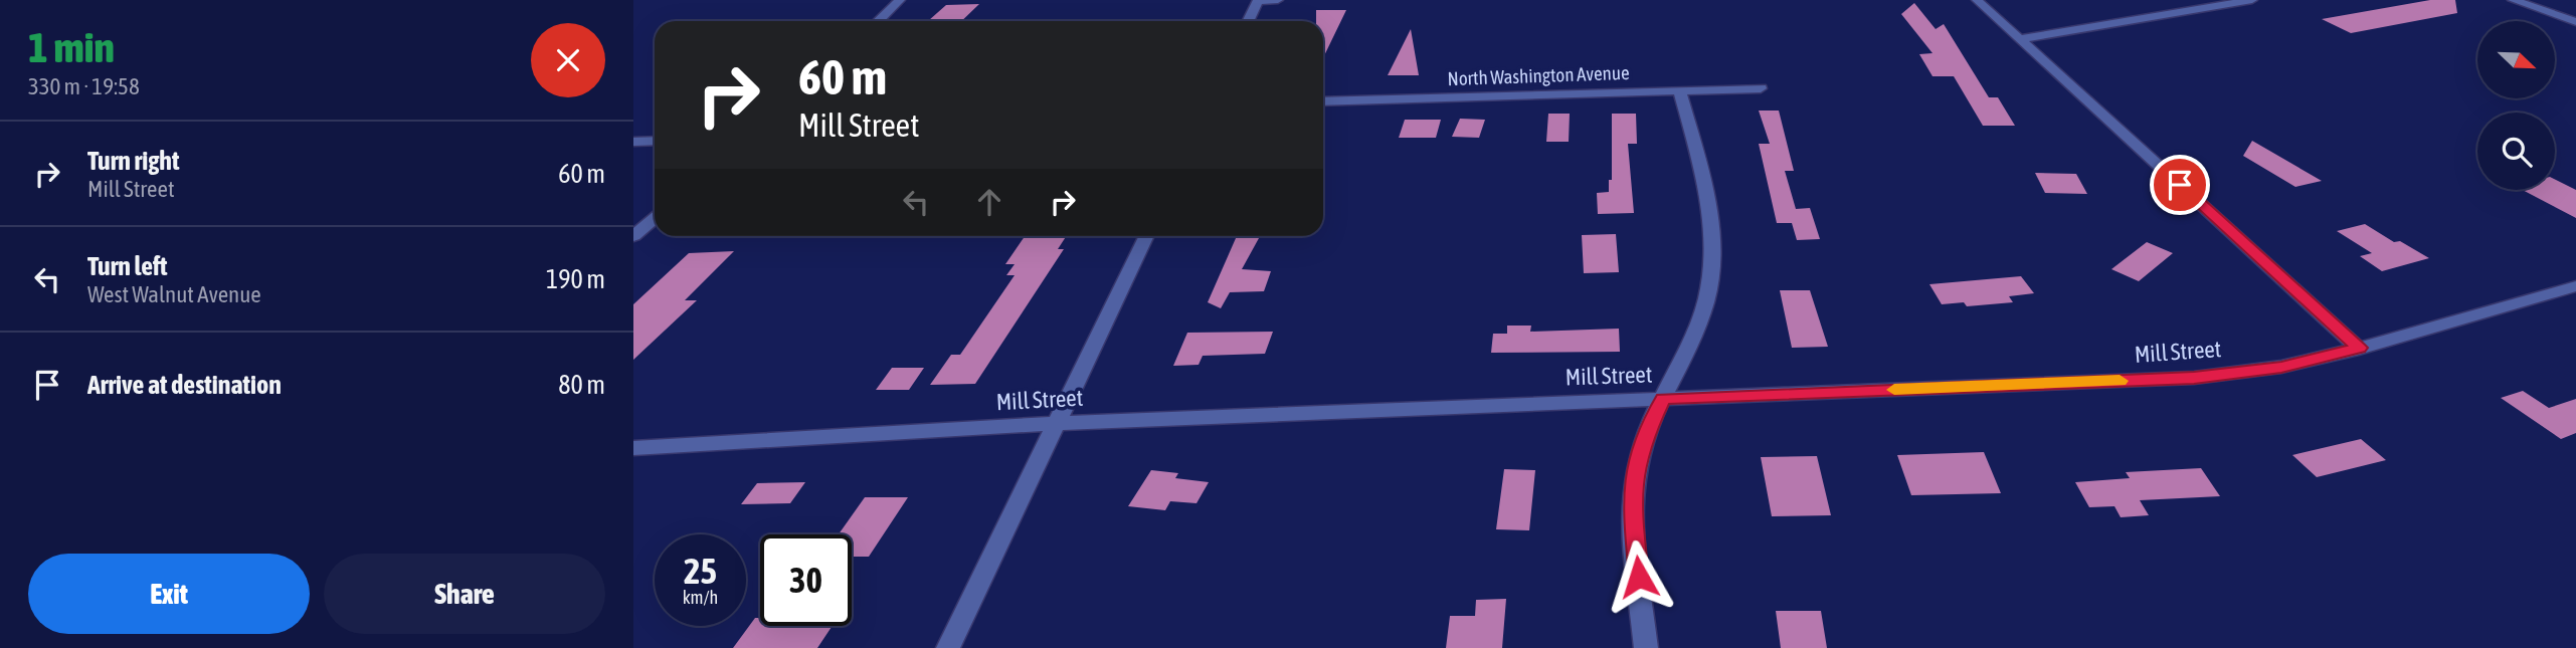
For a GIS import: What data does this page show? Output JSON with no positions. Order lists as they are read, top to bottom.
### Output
{
  "streets": {
    "street": ["North Washington Avenue", "Mill Street"]
  },
  "north": "bottom right",
  "page": {
    "heading": ["1 min", "330 m · 19:58"],
    "turn": ["60 m", "Mill Street"],
    "list": [
      {
        "name": "Turn right",
        "note": "Mill Street",
        "value": "60 m"
      },
      {
        "name": "Turn left",
        "note": "West Walnut Avenue",
        "value": "190 m"
      },
      {
        "name": "Arrive at destination",
        "value": "80 m"
      }
    ],
    "speed": "25 km/h",
    "limit": "30",
    "buttons": ["Exit", "Share"]
  }
}
